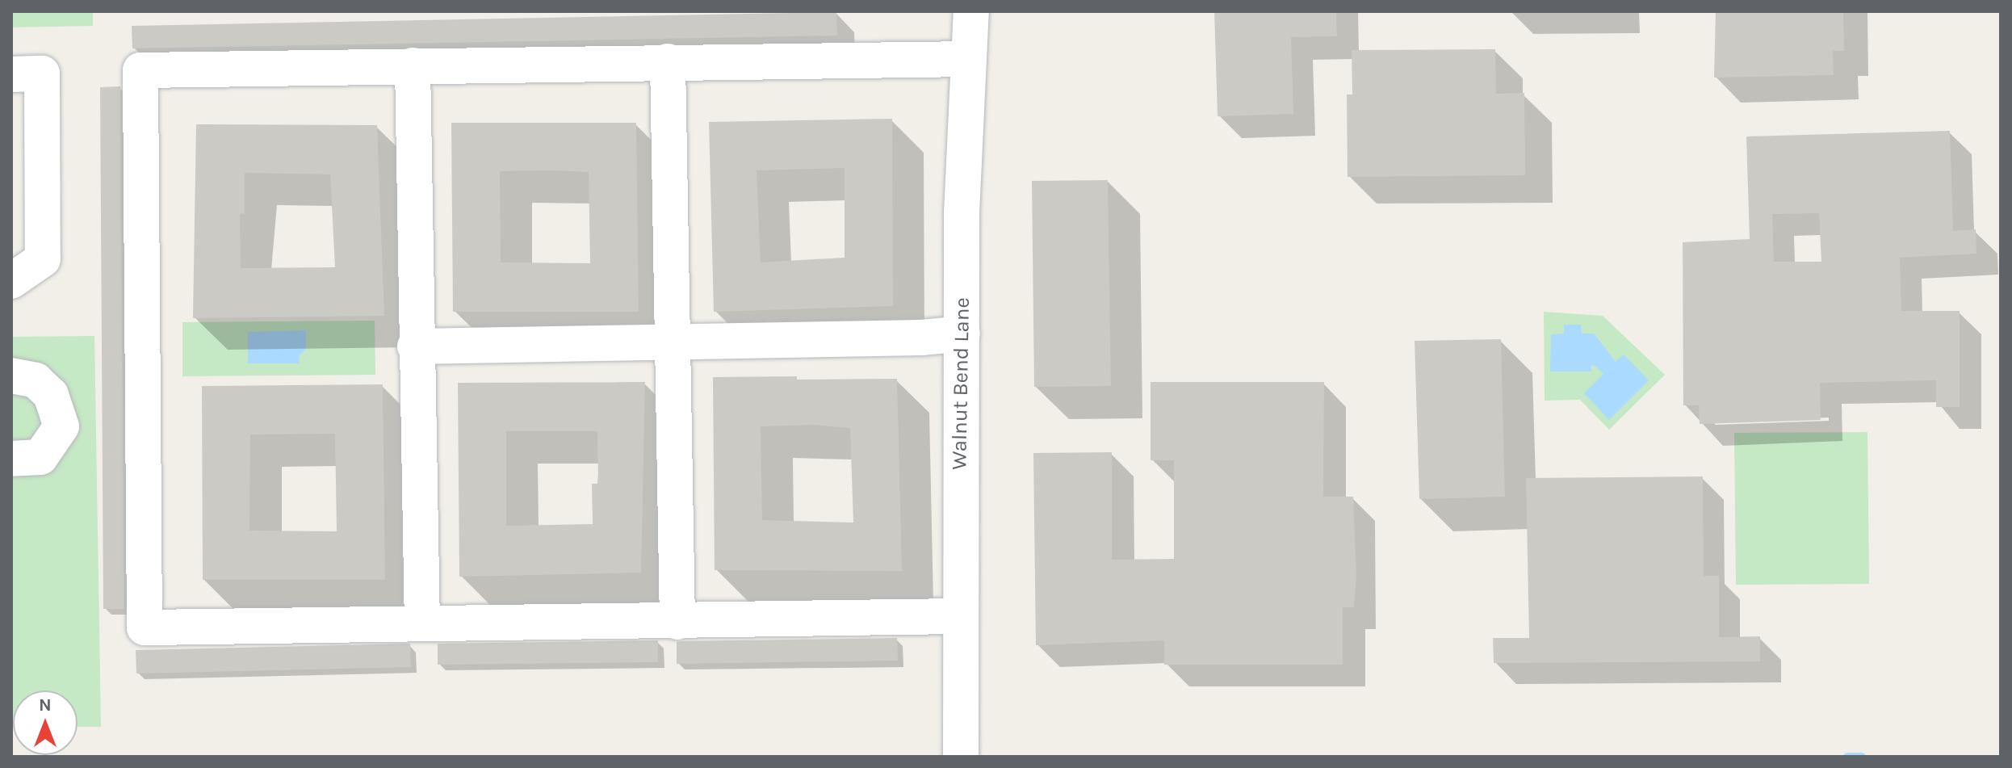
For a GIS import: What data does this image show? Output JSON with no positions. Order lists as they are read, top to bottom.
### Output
{
  "streets": {
    "street": ["Walnut Bend Lane"]
  },
  "north": "top"
}
